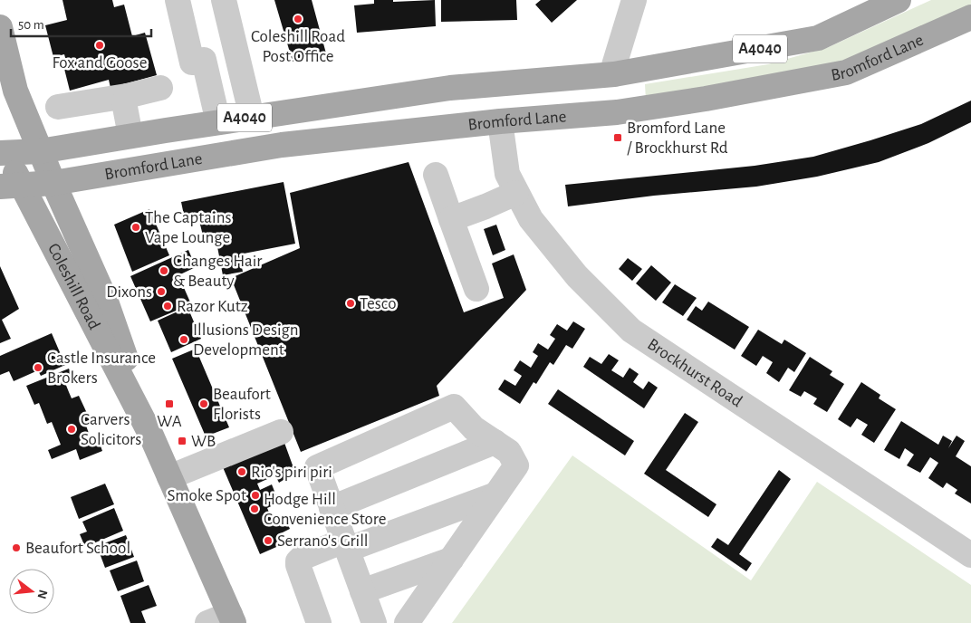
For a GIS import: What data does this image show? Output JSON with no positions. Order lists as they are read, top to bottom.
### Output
{
  "streets": {
    "main road": ["A4040", "Bromford Lane", "Coleshill Road"],
    "street": ["Brockhurst Road"]
  },
  "crossings": [
    ["A4040", "Bromford Lane"],
    ["A4040", "Coleshill Road"],
    ["Bromford Lane", "Coleshill Road"],
    ["Bromford Lane", "Brockhurst Road"]
  ],
  "places": {
    "other": [
      "Coleshill Road Post Office",
      "Fox and Goose",
      "The Captains Vape Lounge",
      "Changes Hair & Beauty",
      "Dixons",
      "Tesco",
      "Razor Kutz",
      "Illusions Design Development",
      "Castle Insurance Brokers",
      "Beaufort Florists",
      "Carvers Solicitors",
      "Rio's piri piri",
      "Smoke Spot",
      "Hodge Hill Convenience Store",
      "Serrano's Grill",
      "Beaufort School"
    ],
    "transit": ["Bromford Lane / Brockhurst Rd", "WA", "WB"]
  },
  "scale_bar": "50 m",
  "north": "right"
}
